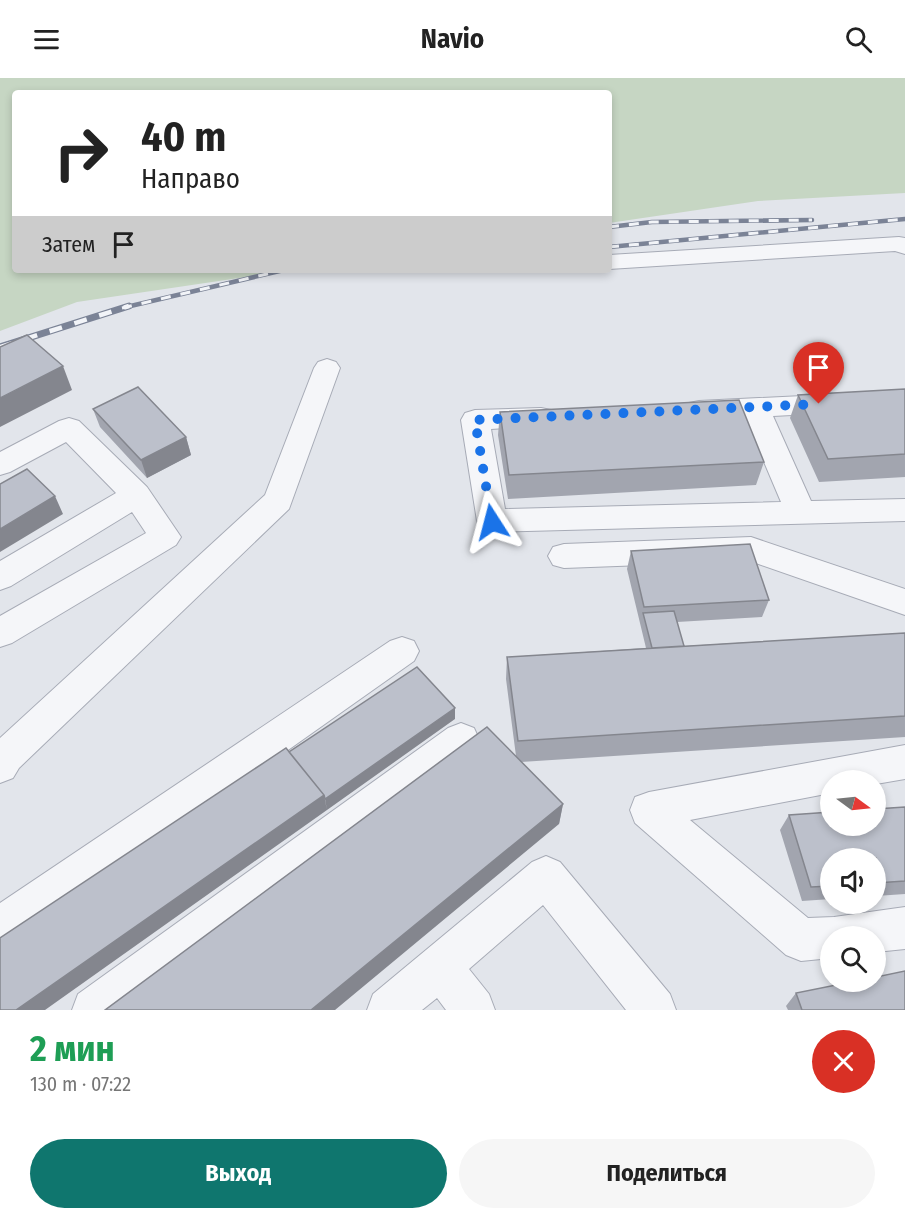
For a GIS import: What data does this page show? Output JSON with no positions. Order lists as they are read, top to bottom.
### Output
{
  "north": "right",
  "page": {
    "header": "Navio",
    "turn": ["40 m", "Направо"],
    "then": "Затем",
    "heading": ["2 мин", "130 m · 07:22"],
    "buttons": ["Выход", "Поделиться"]
  }
}
